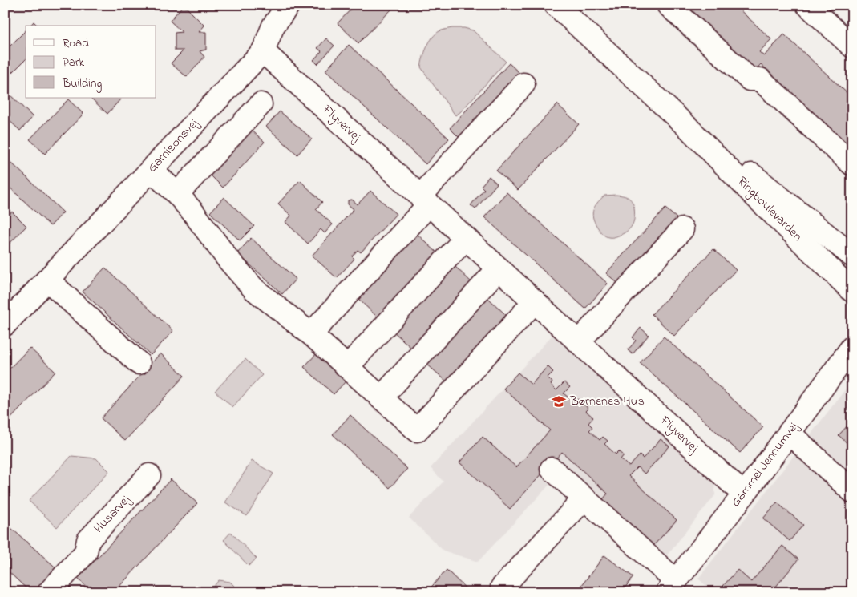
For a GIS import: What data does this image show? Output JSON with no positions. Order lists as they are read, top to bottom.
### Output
{
  "streets": {
    "street": [
      "Flyvervej",
      "Garnisonsvej",
      "Ringboulevarden",
      "Gammel Jennumvej",
      "Husarvej"
    ]
  },
  "crossings": [
    ["Flyvervej", "Garnisonsvej"],
    ["Flyvervej", "Gammel Jennumvej"]
  ],
  "places": {
    "school or university": ["Børnenes Hus"]
  },
  "legend": ["Road", "Park", "Building"]
}
